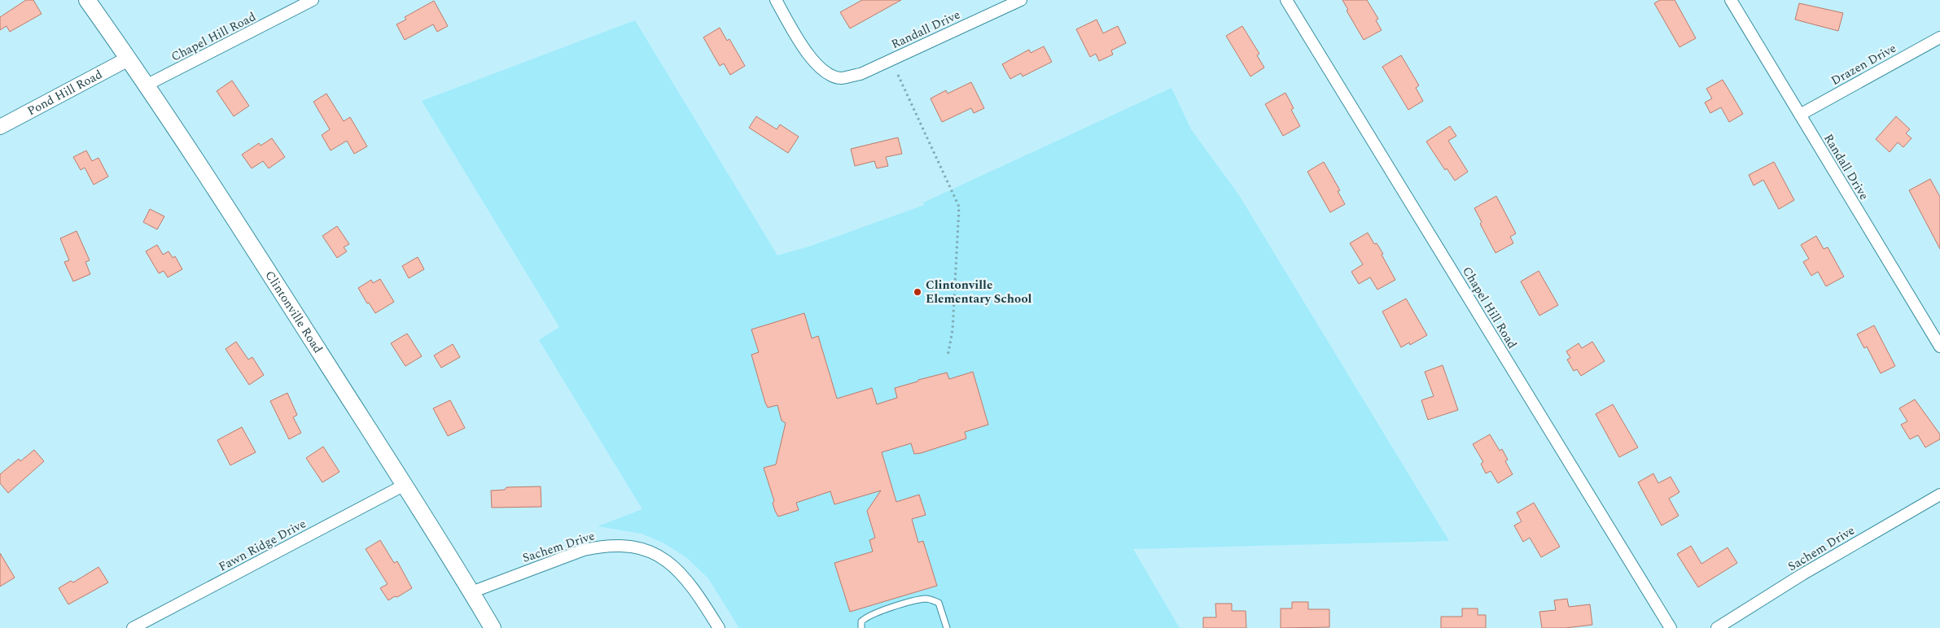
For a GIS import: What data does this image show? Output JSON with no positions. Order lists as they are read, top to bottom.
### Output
{
  "streets": {
    "main road": ["Clintonville Road"],
    "street": [
      "Randall Drive",
      "Chapel Hill Road",
      "Drazen Drive",
      "Pond Hill Road",
      "Fawn Ridge Drive",
      "Sachem Drive"
    ]
  },
  "crossings": [
    ["Randall Drive", "Drazen Drive"],
    ["Chapel Hill Road", "Clintonville Road"],
    ["Pond Hill Road", "Clintonville Road"],
    ["Clintonville Road", "Fawn Ridge Drive"],
    ["Clintonville Road", "Sachem Drive"]
  ],
  "places": ["Clintonville Elementary School"]
}
